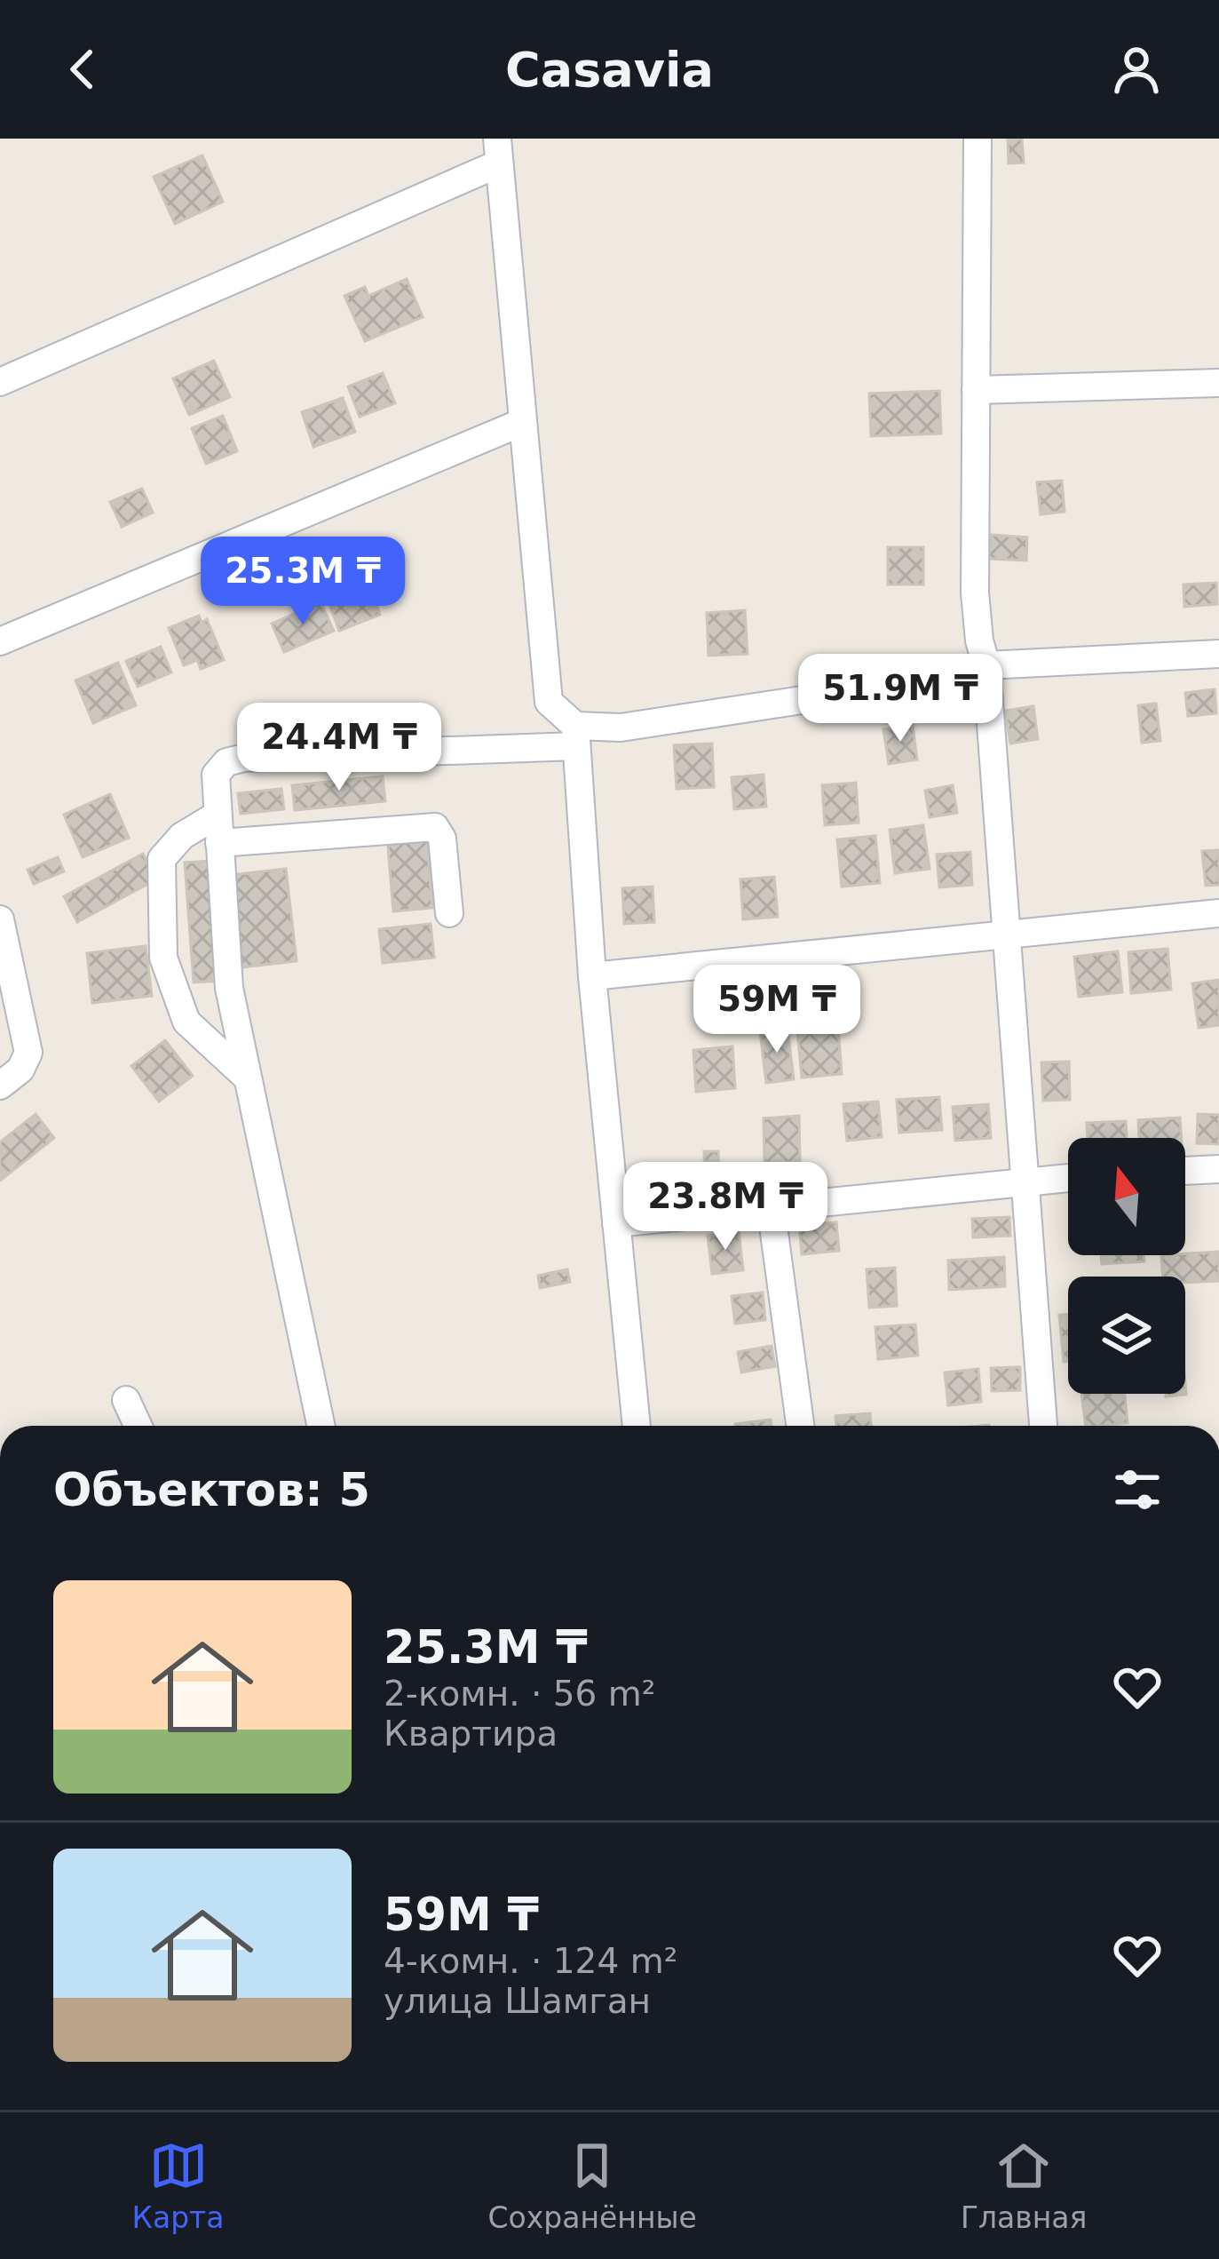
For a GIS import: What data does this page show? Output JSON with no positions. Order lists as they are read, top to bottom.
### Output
{
  "north": "top",
  "page": {
    "header": "Casavia",
    "price": [
      "25.3M ₸",
      "51.9M ₸",
      "24.4M ₸",
      "59M ₸",
      "23.8M ₸"
    ],
    "heading": "Объектов: 5",
    "list": [
      {
        "name": "25.3M ₸",
        "note": "2-комн. · 56 m² · Квартира"
      },
      {
        "name": "59M ₸",
        "note": "4-комн. · 124 m² · улица Шамган"
      }
    ],
    "tabs": ["Карта", "Сохранённые", "Главная"]
  }
}
